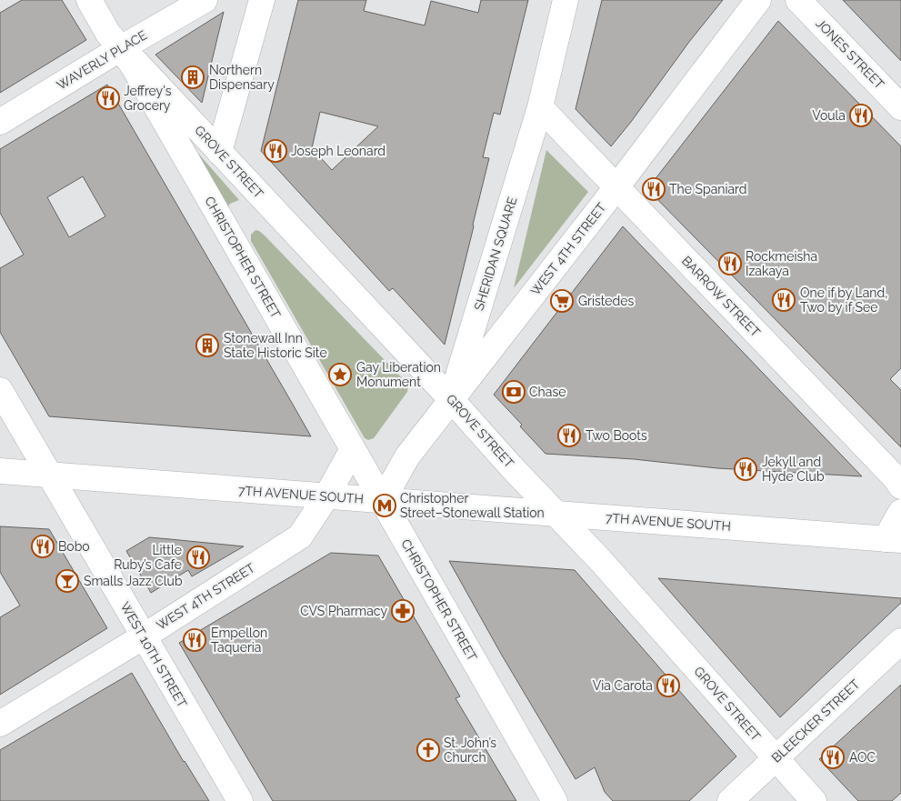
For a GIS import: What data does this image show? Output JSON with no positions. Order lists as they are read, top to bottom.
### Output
{
  "streets": {
    "street": [
      "JONES STREET",
      "WAVERLY PLACE",
      "GROVE STREET",
      "WEST 4TH STREET",
      "SHERIDAN SQUARE",
      "CHRISTOPHER STREET",
      "BARROW STREET",
      "7TH AVENUE SOUTH",
      "WEST 10TH STREET",
      "BLEECKER STREET"
    ]
  },
  "crossings": [
    ["WAVERLY PLACE", "GROVE STREET"],
    ["WAVERLY PLACE", "CHRISTOPHER STREET"],
    ["GROVE STREET", "WEST 4TH STREET"],
    ["GROVE STREET", "SHERIDAN SQUARE"],
    ["GROVE STREET", "CHRISTOPHER STREET"],
    ["GROVE STREET", "7TH AVENUE SOUTH"],
    ["GROVE STREET", "BLEECKER STREET"],
    ["WEST 4TH STREET", "SHERIDAN SQUARE"],
    ["WEST 4TH STREET", "CHRISTOPHER STREET"],
    ["WEST 4TH STREET", "BARROW STREET"],
    ["WEST 4TH STREET", "7TH AVENUE SOUTH"],
    ["WEST 4TH STREET", "WEST 10TH STREET"],
    ["SHERIDAN SQUARE", "BARROW STREET"],
    ["CHRISTOPHER STREET", "7TH AVENUE SOUTH"],
    ["7TH AVENUE SOUTH", "WEST 10TH STREET"]
  ],
  "places": {
    "building": ["Northern Dispensary", "Stonewall Inn State Historic Site"],
    "restaurant": [
      "Jeffrey's Grocery",
      "Voula",
      "Joseph Leonard",
      "The Spaniard",
      "Rockmeisha Izakaya",
      "One if by Land, Two by if See",
      "Two Boots",
      "Jekyll and Hyde Club",
      "Bobo",
      "Little Ruby’s Cafe",
      "Empellon Taqueria",
      "Via Carota",
      "AOC"
    ],
    "supermarket": ["Gristedes"],
    "place": ["Gay Liberation Monument"],
    "bank": ["Chase"],
    "metro station": ["Christopher Street–Stonewall Station"],
    "bar": ["Smalls Jazz Club"],
    "pharmacy": ["CVS Pharmacy"],
    "church": ["St. John’s Church"]
  }
}
